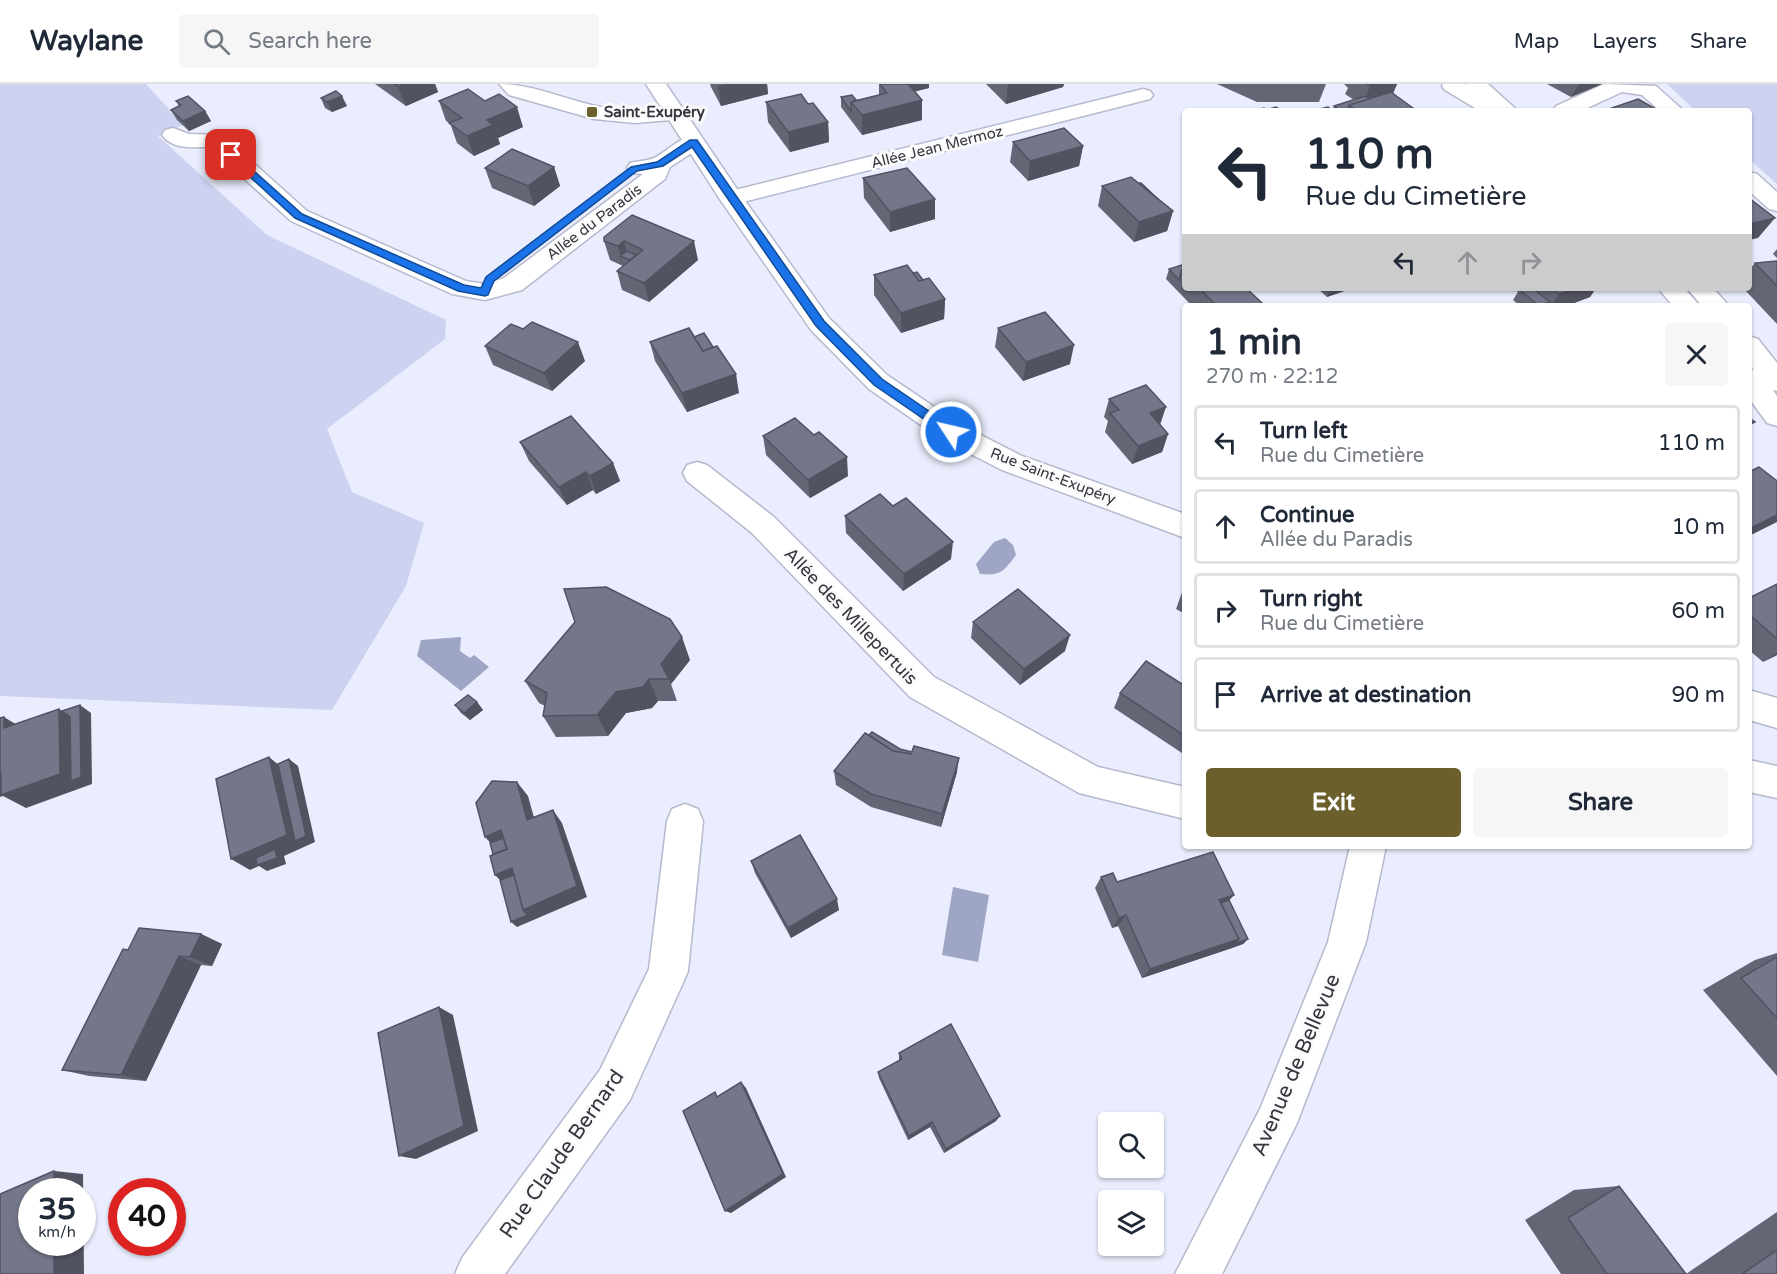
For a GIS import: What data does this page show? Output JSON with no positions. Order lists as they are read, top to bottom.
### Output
{
  "streets": {
    "street": [
      "Allée Jean Mermoz",
      "Allée du Paradis",
      "Rue Saint-Exupéry",
      "Allée des Millepertuis",
      "Avenue de Bellevue",
      "Rue Claude Bernard"
    ]
  },
  "crossings": [
    ["Allée Jean Mermoz", "Rue Saint-Exupéry"],
    ["Allée du Paradis", "Rue Saint-Exupéry"]
  ],
  "places": {
    "transit": ["Saint-Exupéry"]
  },
  "page": {
    "header": "Waylane",
    "search": "Search here",
    "nav": ["Map", "Layers", "Share"],
    "turn": ["110 m", "Rue du Cimetière"],
    "heading": ["1 min", "270 m · 22:12"],
    "list": [
      {
        "name": "Turn left",
        "note": "Rue du Cimetière",
        "value": "110 m"
      },
      {
        "name": "Continue",
        "note": "Allée du Paradis",
        "value": "10 m"
      },
      {
        "name": "Turn right",
        "note": "Rue du Cimetière",
        "value": "60 m"
      },
      {
        "name": "Arrive at destination",
        "value": "90 m"
      }
    ],
    "buttons": ["Exit", "Share"],
    "speed": "35 km/h",
    "limit": "40"
  }
}
